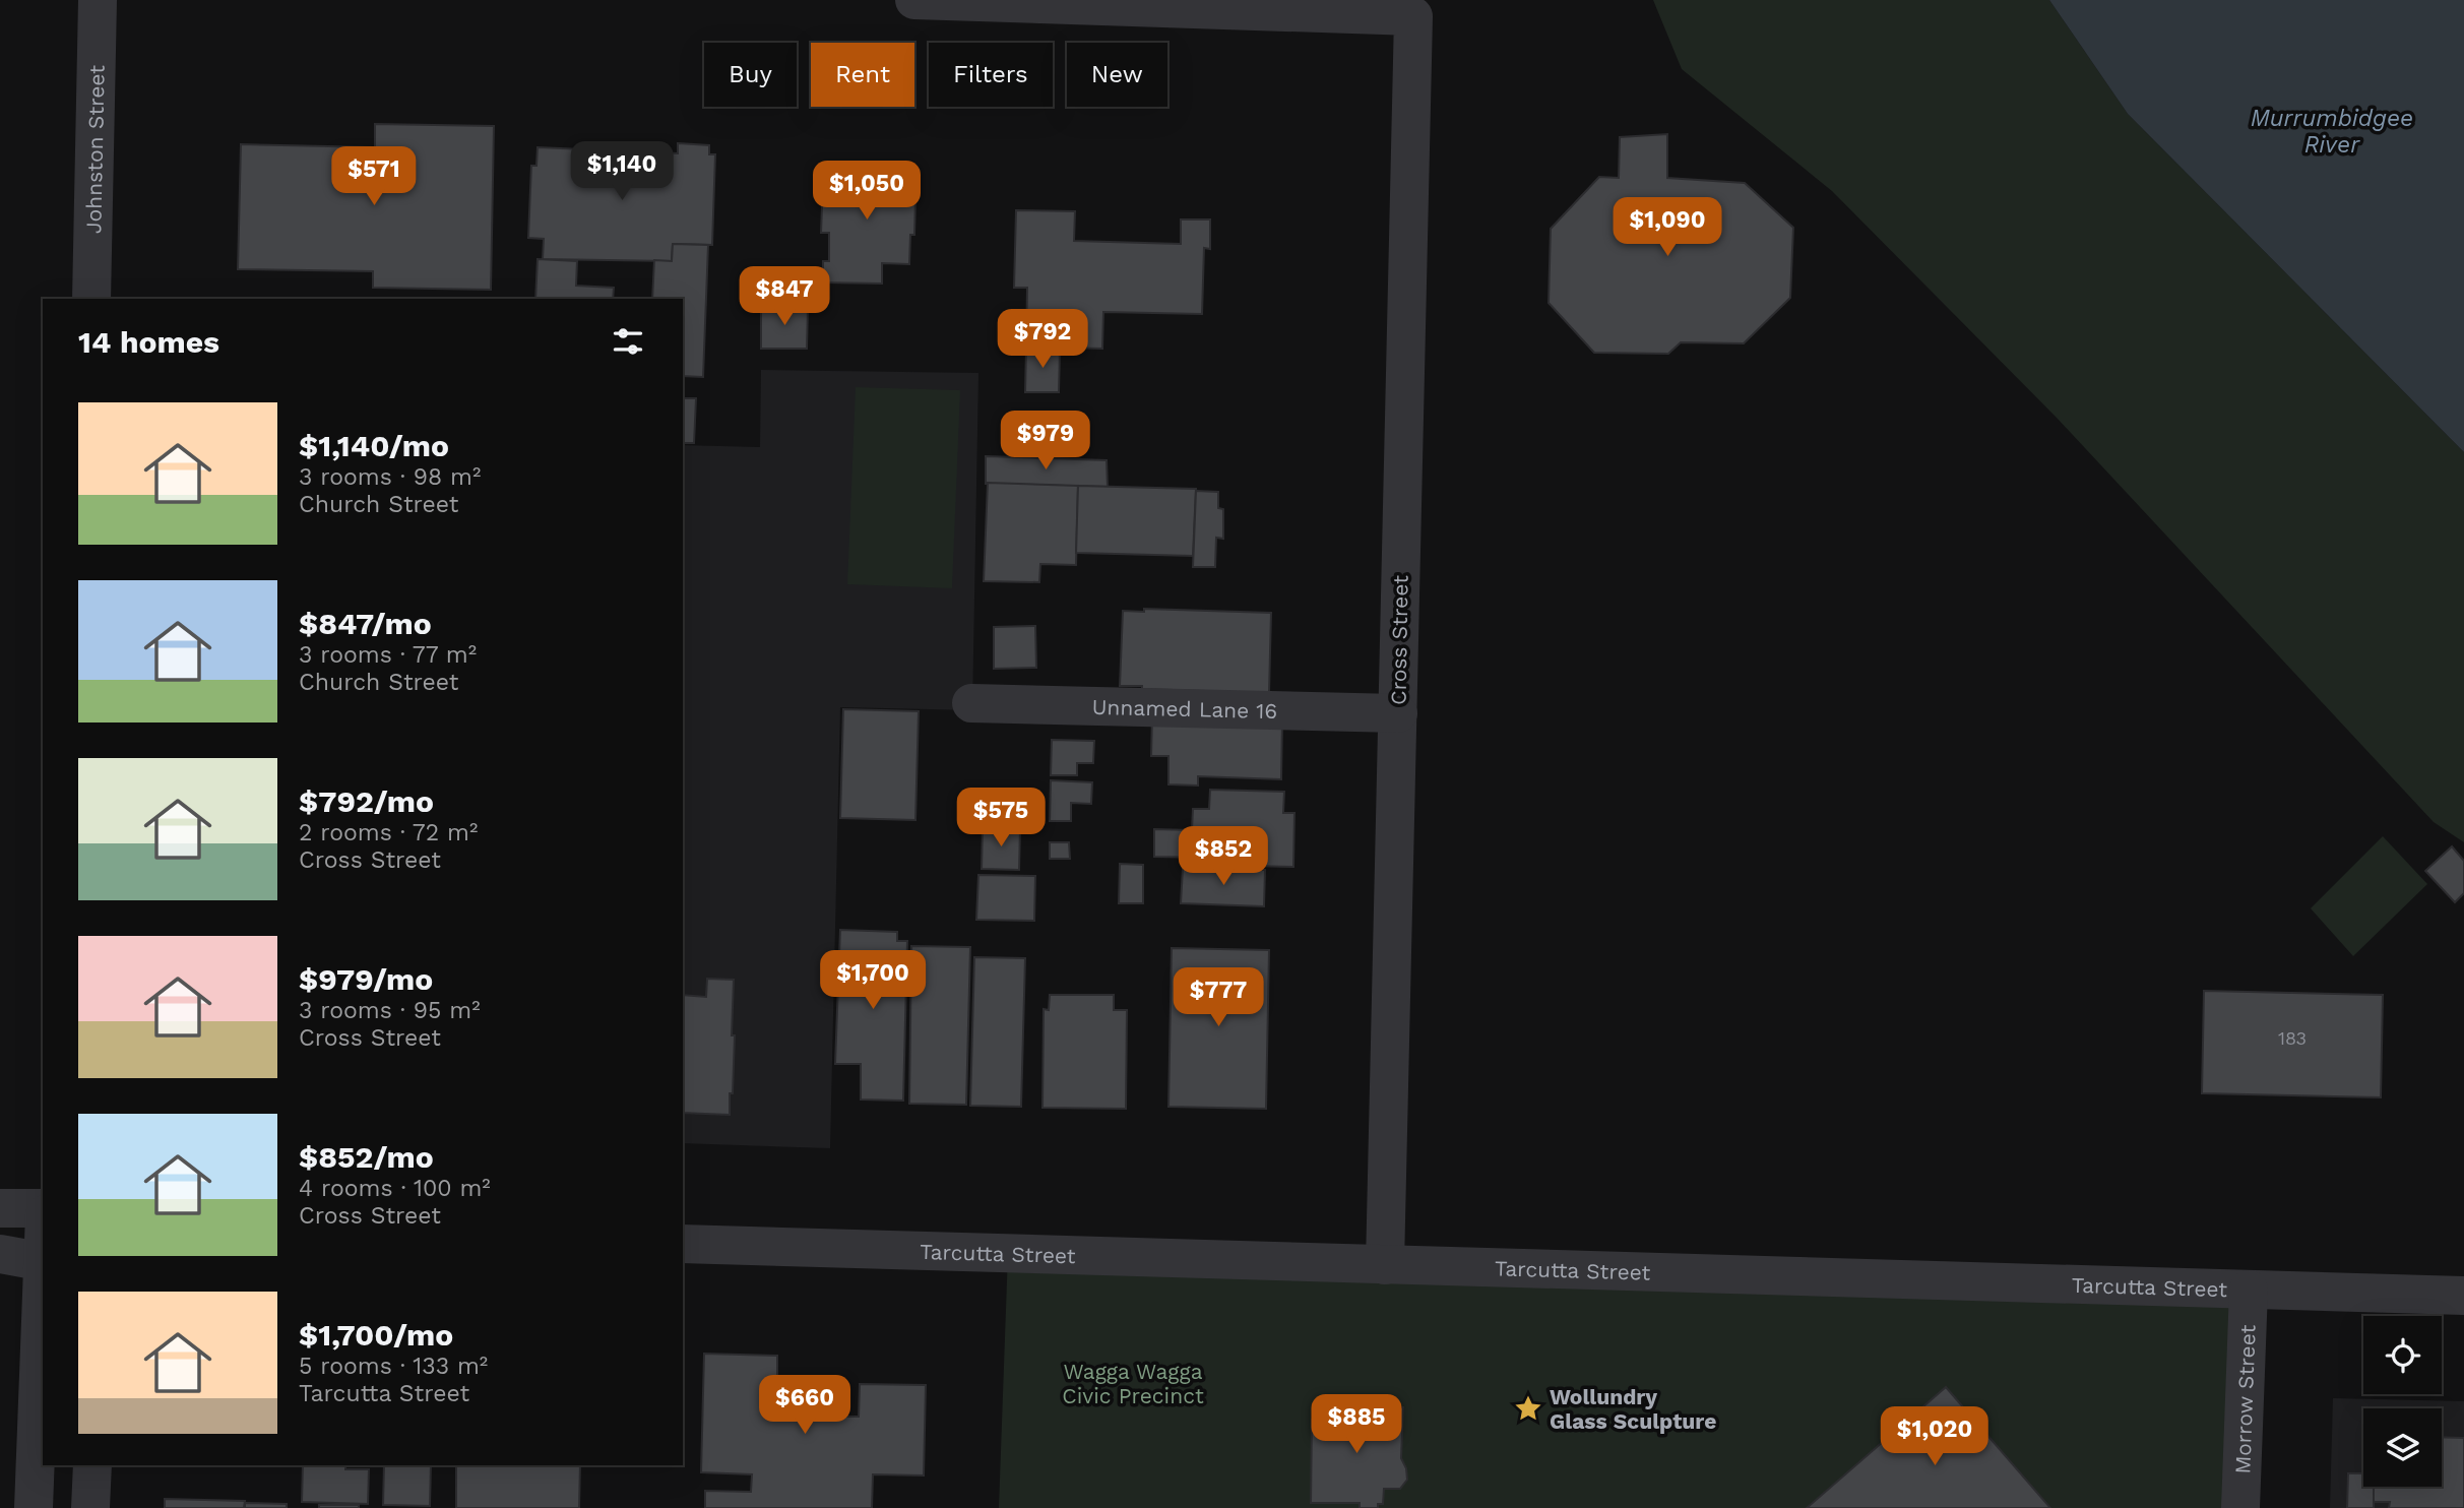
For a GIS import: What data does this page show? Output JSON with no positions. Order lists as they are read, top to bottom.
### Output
{
  "streets": {
    "street": [
      "Johnston Street",
      "Cross Street",
      "Unnamed Lane 16",
      "Tarcutta Street",
      "Morrow Street"
    ]
  },
  "crossings": [
    ["Cross Street", "Unnamed Lane 16"],
    ["Cross Street", "Tarcutta Street"],
    ["Tarcutta Street", "Morrow Street"]
  ],
  "water": ["Murrumbidgee River"],
  "parks": ["Wagga Wagga Civic Precinct"],
  "places": {
    "place": ["Wollundry Glass Sculpture"]
  },
  "house_numbers": ["183"],
  "page": {
    "chip": [
      "Buy",
      "Rent",
      "Filters",
      "New"
    ],
    "price": [
      "$1,140",
      "$571",
      "$1,050",
      "$1,090",
      "$847",
      "$792",
      "$979",
      "$575",
      "$852",
      "$1,700",
      "$777",
      "$660",
      "$885",
      "$1,020"
    ],
    "heading": "14 homes",
    "list": [
      {
        "name": "$1,140/mo",
        "note": "3 rooms · 98 m² · Church Street"
      },
      {
        "name": "$847/mo",
        "note": "3 rooms · 77 m² · Church Street"
      },
      {
        "name": "$792/mo",
        "note": "2 rooms · 72 m² · Cross Street"
      },
      {
        "name": "$979/mo",
        "note": "3 rooms · 95 m² · Cross Street"
      },
      {
        "name": "$852/mo",
        "note": "4 rooms · 100 m² · Cross Street"
      },
      {
        "name": "$1,700/mo",
        "note": "5 rooms · 133 m² · Tarcutta Street"
      }
    ]
  }
}
